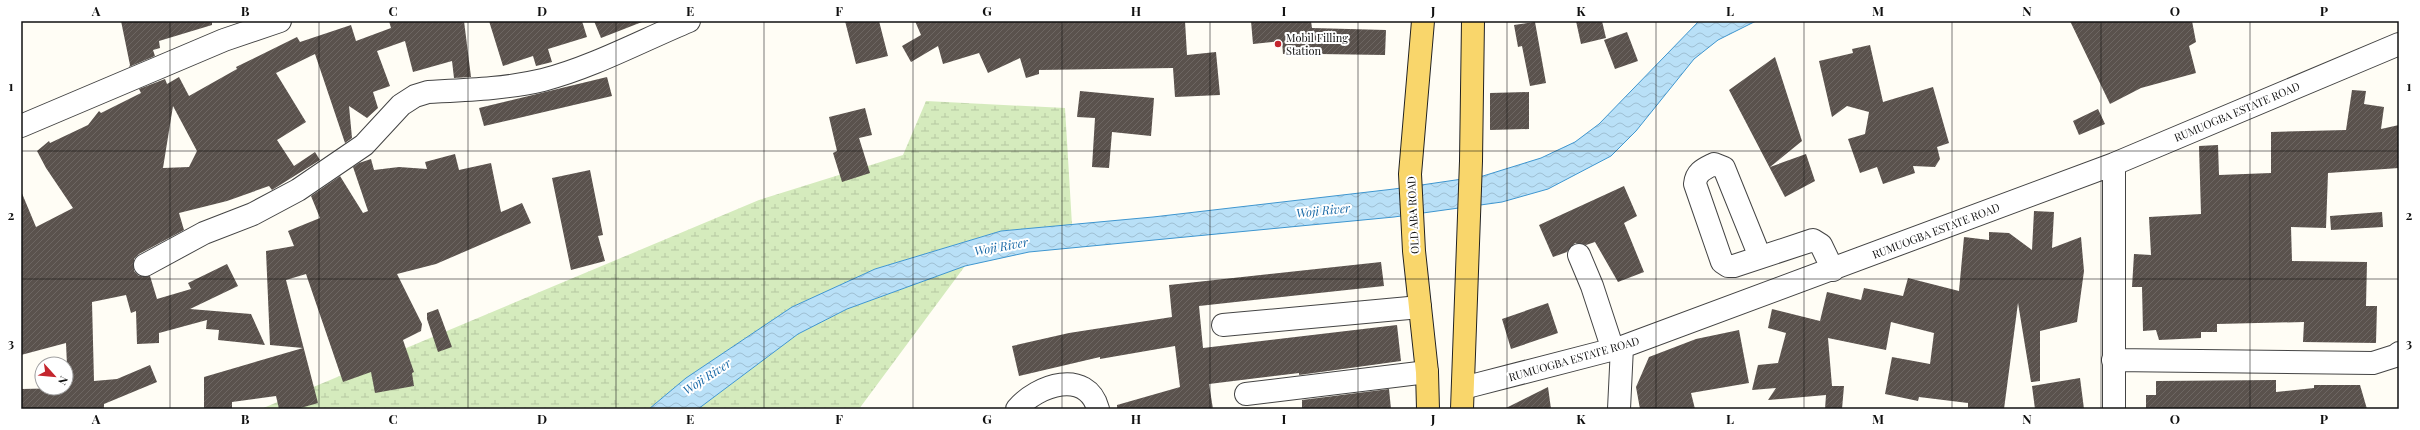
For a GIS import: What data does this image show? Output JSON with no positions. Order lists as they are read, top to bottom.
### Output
{
  "streets": {
    "main road": ["OLD ABA ROAD"],
    "street": ["RUMUOGBA ESTATE ROAD"]
  },
  "water": ["Woji River"],
  "places": ["Mobil Filling Station"],
  "north": "bottom right",
  "grid": {
    "columns": [
      "A",
      "B",
      "C",
      "D",
      "E",
      "F",
      "G",
      "H",
      "I",
      "J",
      "K",
      "L",
      "M",
      "N",
      "O",
      "P"
    ],
    "rows": ["1", "2", "3"]
  }
}
